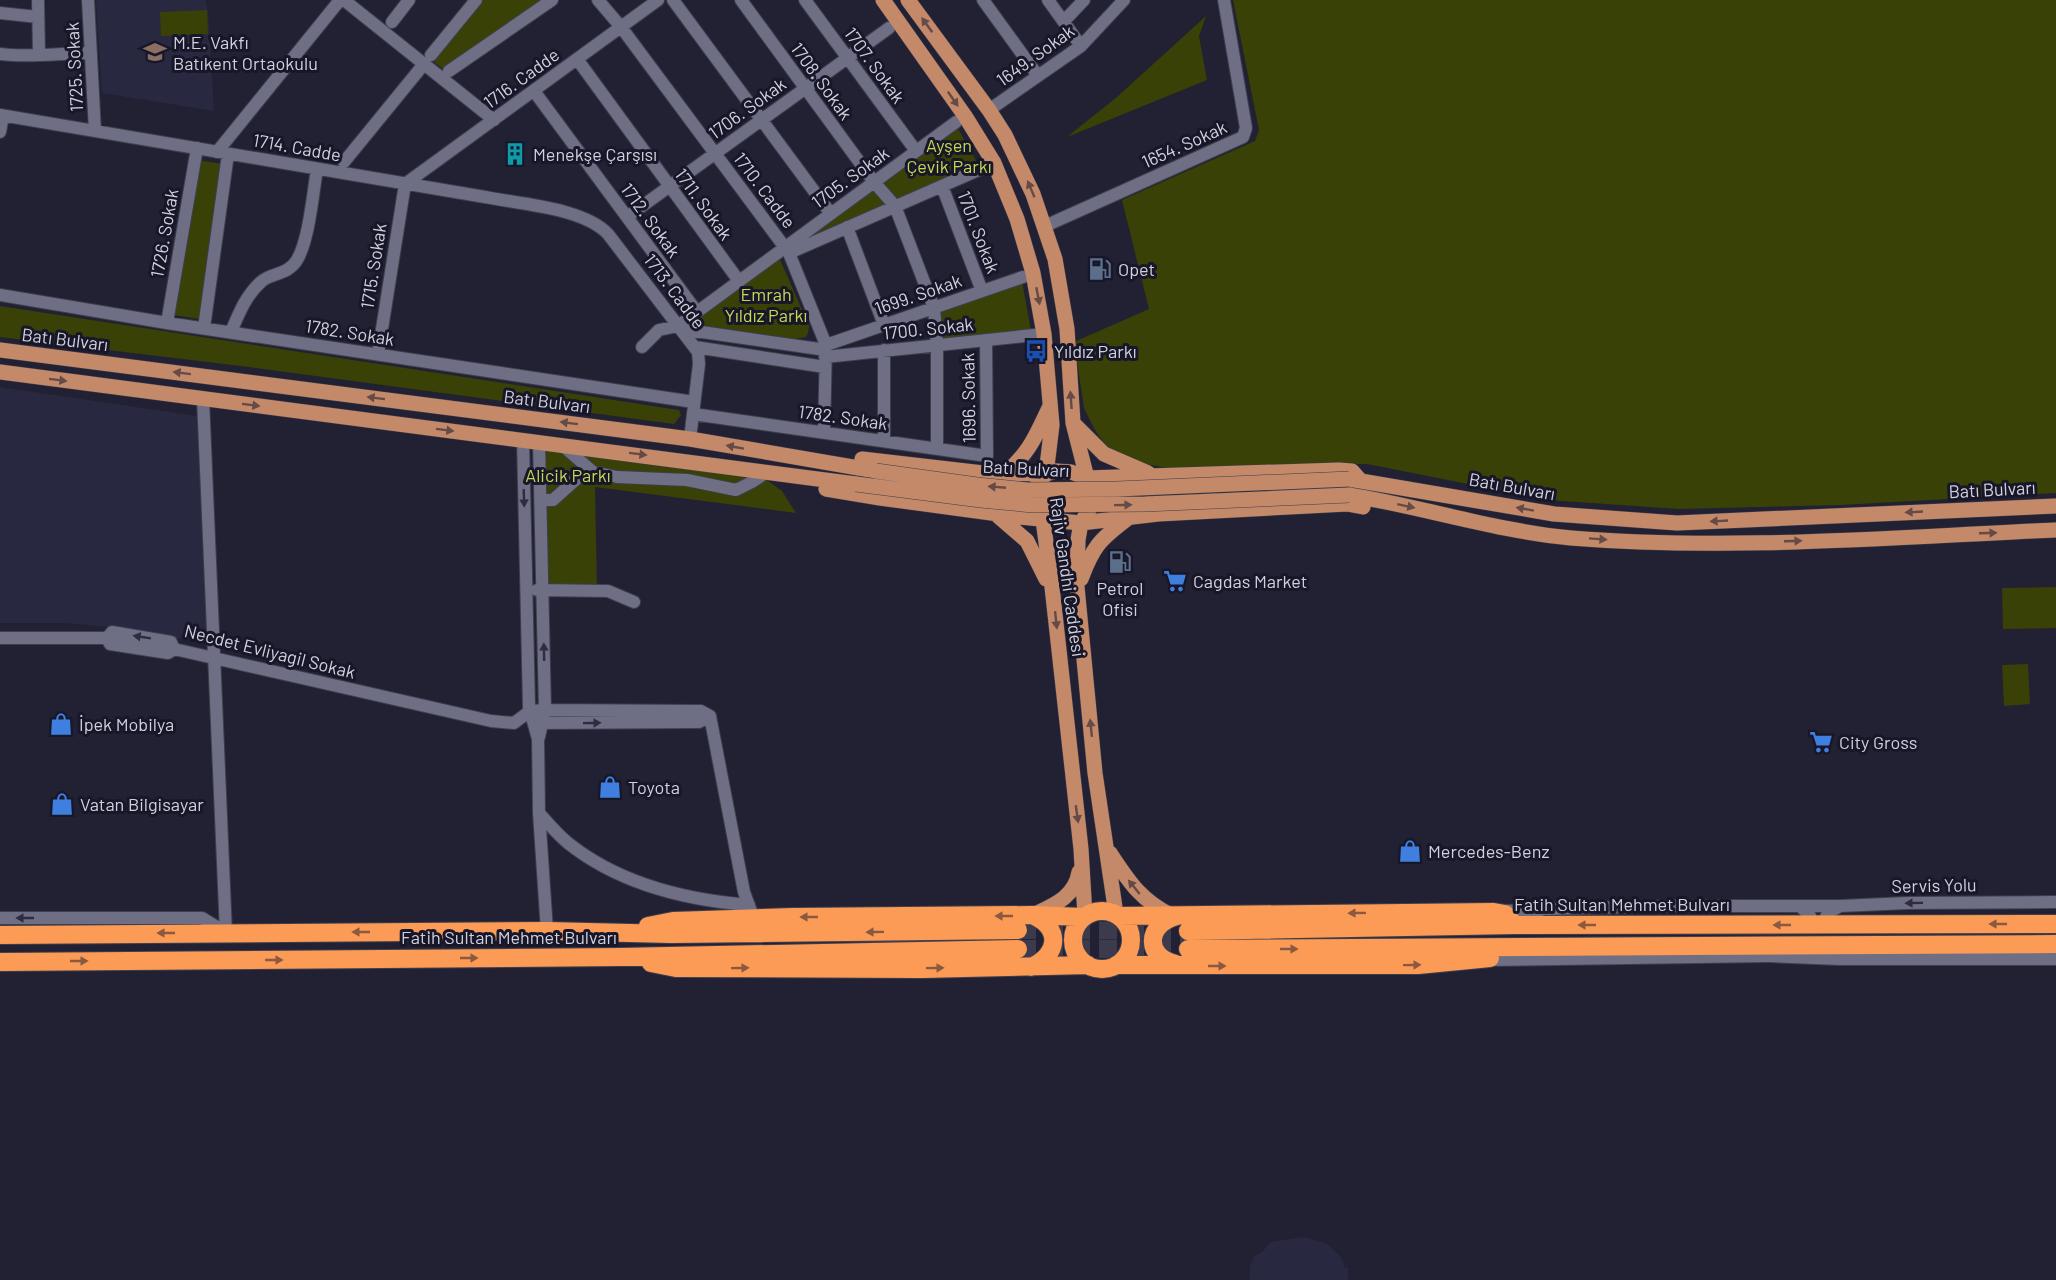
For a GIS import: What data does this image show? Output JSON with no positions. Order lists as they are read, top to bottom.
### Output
{
  "streets": {
    "highway": ["Fatih Sultan Mehmet Bulvarı"],
    "main road": ["Batı Bulvarı", "Rajiv Gandhi Caddesi"],
    "street": [
      "1649. Sokak",
      "1707. Sokak",
      "1725. Sokak",
      "1716. Cadde",
      "1708. Sokak",
      "1706. Sokak",
      "1654. Sokak",
      "1714. Cadde",
      "1705. Sokak",
      "1710. Cadde",
      "1711. Sokak",
      "1712. Sokak",
      "1701. Sokak",
      "1726. Sokak",
      "1715. Sokak",
      "1713. Cadde",
      "1699. Sokak",
      "1700. Sokak",
      "1782. Sokak",
      "1696. Sokak",
      "Necdet Evliyagil Sokak",
      "Servis Yolu"
    ]
  },
  "crossings": [
    ["1649. Sokak", "Rajiv Gandhi Caddesi"],
    ["1707. Sokak", "1706. Sokak"],
    ["1707. Sokak", "1705. Sokak"],
    ["1725. Sokak", "1714. Cadde"],
    ["1716. Cadde", "1714. Cadde"],
    ["1716. Cadde", "1710. Cadde"],
    ["1716. Cadde", "1711. Sokak"],
    ["1716. Cadde", "1712. Sokak"],
    ["1716. Cadde", "1715. Sokak"],
    ["1708. Sokak", "1706. Sokak"],
    ["1708. Sokak", "1705. Sokak"],
    ["1706. Sokak", "1710. Cadde"],
    ["1706. Sokak", "1711. Sokak"],
    ["1706. Sokak", "1712. Sokak"],
    ["1654. Sokak", "Rajiv Gandhi Caddesi"],
    ["1714. Cadde", "1726. Sokak"],
    ["1714. Cadde", "1715. Sokak"],
    ["1714. Cadde", "1713. Cadde"],
    ["1705. Sokak", "1710. Cadde"],
    ["1705. Sokak", "1711. Sokak"],
    ["1705. Sokak", "1712. Sokak"],
    ["1705. Sokak", "1713. Cadde"],
    ["1710. Cadde", "1699. Sokak"],
    ["1710. Cadde", "1700. Sokak"],
    ["1710. Cadde", "1782. Sokak"],
    ["1701. Sokak", "1699. Sokak"],
    ["1726. Sokak", "1782. Sokak"],
    ["1715. Sokak", "1782. Sokak"],
    ["1713. Cadde", "1782. Sokak"],
    ["1713. Cadde", "Batı Bulvarı"],
    ["1699. Sokak", "1700. Sokak"],
    ["1700. Sokak", "1696. Sokak"],
    ["1782. Sokak", "1696. Sokak"],
    ["Batı Bulvarı", "Rajiv Gandhi Caddesi"]
  ],
  "parks": ["Ayşen Çevik Parkı", "Emrah Yıldız Parkı", "Alicik Parkı"],
  "places": {
    "school or university": ["M.E. Vakfı Batıkent Ortaokulu"],
    "building": ["Menekşe Çarşısı"],
    "fuel station": ["Opet", "Petrol Ofisi"],
    "bus stop": ["Yıldız Parkı"],
    "supermarket": ["Cagdas Market", "City Gross"],
    "shop": [
      "İpek Mobilya",
      "Toyota",
      "Vatan Bilgisayar",
      "Mercedes-Benz"
    ]
  }
}
